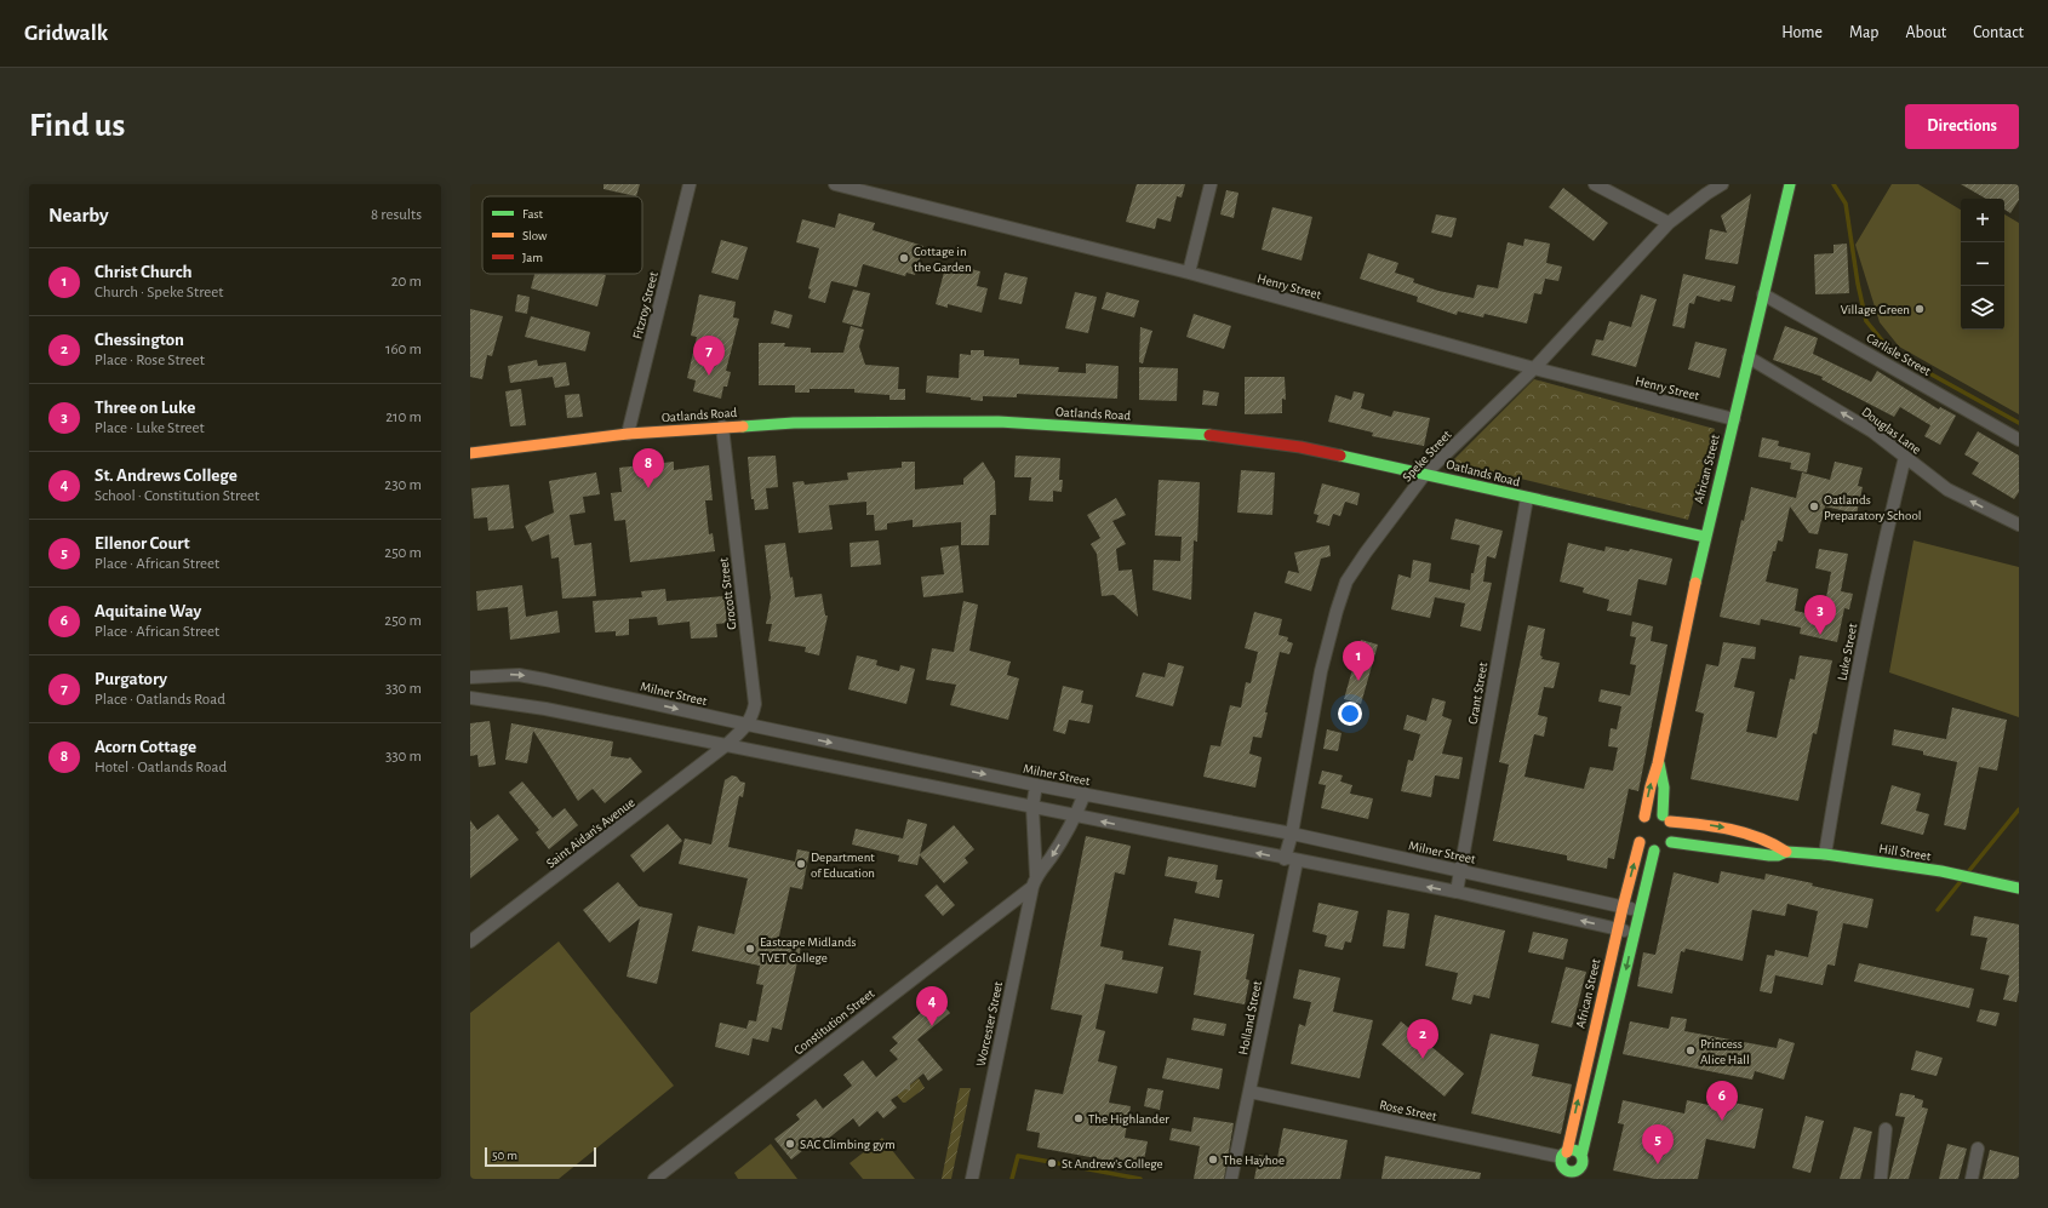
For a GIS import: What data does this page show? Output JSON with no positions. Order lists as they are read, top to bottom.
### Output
{
  "streets": {
    "street": [
      "Henry Street",
      "Fitzroy Street",
      "Carlisle Street",
      "Oatlands Road",
      "Douglas Lane",
      "Speke Street",
      "African Street",
      "Grocott Street",
      "Luke Street",
      "Milner Street",
      "Grant Street",
      "Saint Aidan's Avenue",
      "Hill Street",
      "Holland Street",
      "Constitution Street",
      "Worcester Street",
      "Rose Street"
    ]
  },
  "crossings": [
    ["Henry Street", "Speke Street"],
    ["Henry Street", "African Street"],
    ["Fitzroy Street", "Oatlands Road"],
    ["Carlisle Street", "African Street"],
    ["Oatlands Road", "Speke Street"],
    ["Oatlands Road", "African Street"],
    ["Oatlands Road", "Grocott Street"],
    ["Oatlands Road", "Grant Street"],
    ["Douglas Lane", "African Street"],
    ["Douglas Lane", "Luke Street"],
    ["Speke Street", "Milner Street"],
    ["Speke Street", "Holland Street"],
    ["African Street", "Milner Street"],
    ["African Street", "Hill Street"],
    ["African Street", "Rose Street"],
    ["Grocott Street", "Milner Street"],
    ["Grocott Street", "Saint Aidan's Avenue"],
    ["Luke Street", "Hill Street"],
    ["Milner Street", "Grant Street"],
    ["Milner Street", "Worcester Street"],
    ["Holland Street", "Rose Street"],
    ["Constitution Street", "Worcester Street"]
  ],
  "one_way": ["Douglas Lane"],
  "places": [
    "Cottage in the Garden",
    "Village Green",
    "Oatlands Preparatory School",
    "Department of Education",
    "Eastcape Midlands TVET College",
    "Princess Alice Hall",
    "The Highlander",
    "SAC Climbing gym",
    "The Hayhoe",
    "St Andrew's College"
  ],
  "legend": ["Fast", "Slow", "Jam"],
  "scale_bar": "50 m",
  "page": {
    "header": "Gridwalk",
    "nav": [
      "Home",
      "Map",
      "About",
      "Contact"
    ],
    "buttons": "Directions",
    "title": "Find us",
    "heading": ["Nearby", "8 results"],
    "map_buttons": ["+", "−"],
    "list": [
      {
        "mark": "1",
        "name": "Christ Church",
        "note": "Church · Speke Street",
        "value": "20 m"
      },
      {
        "mark": "2",
        "name": "Chessington",
        "note": "Place · Rose Street",
        "value": "160 m"
      },
      {
        "mark": "3",
        "name": "Three on Luke",
        "note": "Place · Luke Street",
        "value": "210 m"
      },
      {
        "mark": "4",
        "name": "St. Andrews College",
        "note": "School · Constitution Street",
        "value": "230 m"
      },
      {
        "mark": "5",
        "name": "Ellenor Court",
        "note": "Place · African Street",
        "value": "250 m"
      },
      {
        "mark": "6",
        "name": "Aquitaine Way",
        "note": "Place · African Street",
        "value": "250 m"
      },
      {
        "mark": "7",
        "name": "Purgatory",
        "note": "Place · Oatlands Road",
        "value": "330 m"
      },
      {
        "mark": "8",
        "name": "Acorn Cottage",
        "note": "Hotel · Oatlands Road",
        "value": "330 m"
      }
    ],
    "pins": [
      "7",
      "8",
      "3",
      "1",
      "4",
      "2",
      "6",
      "5"
    ],
    "scale": "50 m"
  }
}
